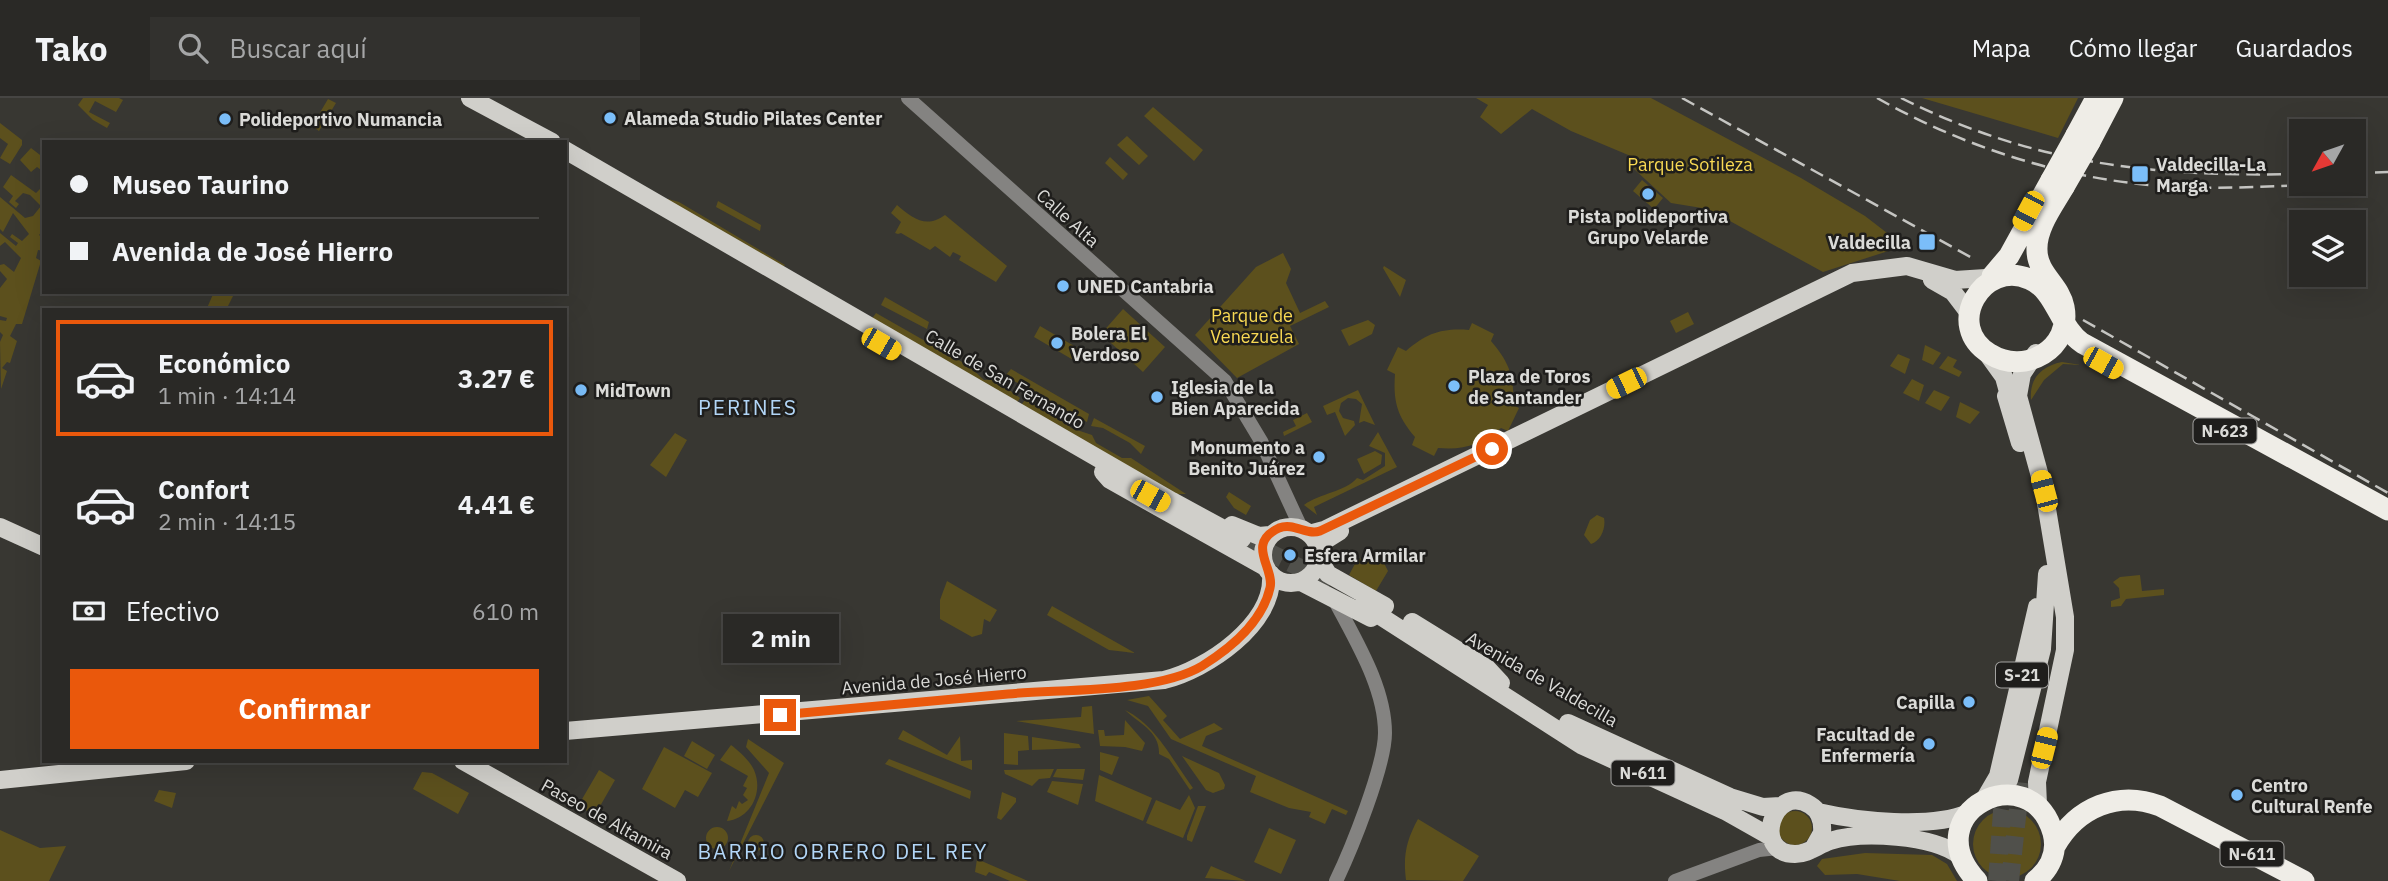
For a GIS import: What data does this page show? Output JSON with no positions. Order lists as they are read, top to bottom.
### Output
{
  "streets": {
    "highway": ["N-623", "S-21", "N-611"],
    "main road": [
      "Calle de San Fernando",
      "Avenida de Valdecilla",
      "Avenida de José Hierro",
      "Paseo de Altamira"
    ],
    "street": ["Calle Alta"]
  },
  "crossings": [
    ["Calle Alta", "Avenida de Valdecilla"],
    ["Calle Alta", "Avenida de José Hierro"],
    ["Calle de San Fernando", "Avenida de Valdecilla"],
    ["N-623", "S-21"],
    ["S-21", "N-611"],
    ["Avenida de Valdecilla", "Avenida de José Hierro"]
  ],
  "districts": ["PERINES", "BARRIO OBRERO DEL REY"],
  "parks": ["Parque Sotileza", "Parque de Venezuela"],
  "places": {
    "other": [
      "Alameda Studio Pilates Center",
      "Polideportivo Numancia",
      "Pista polideportiva Grupo Velarde",
      "UNED Cantabria",
      "Bolera El Verdoso",
      "Plaza de Toros de Santander",
      "MidTown",
      "Iglesia de la Bien Aparecida",
      "Monumento a Benito Juárez",
      "Esfera Armilar",
      "Capilla",
      "Facultad de Enfermería",
      "Centro Cultural Renfe"
    ],
    "transit": ["Valdecilla-La Marga", "Valdecilla"]
  },
  "north": "bottom left",
  "page": {
    "header": "Tako",
    "search": "Buscar aquí",
    "nav": ["Mapa", "Cómo llegar", "Guardados"],
    "banner": ["Museo Taurino", "Avenida de José Hierro"],
    "list": [
      {
        "name": "Económico",
        "note": "1 min · 14:14",
        "value": "3.27 €"
      },
      {
        "name": "Confort",
        "note": "2 min · 14:15",
        "value": "4.41 €"
      }
    ],
    "pay": ["Efectivo", "610 m"],
    "bubble": "2 min",
    "buttons": "Confirmar"
  }
}
